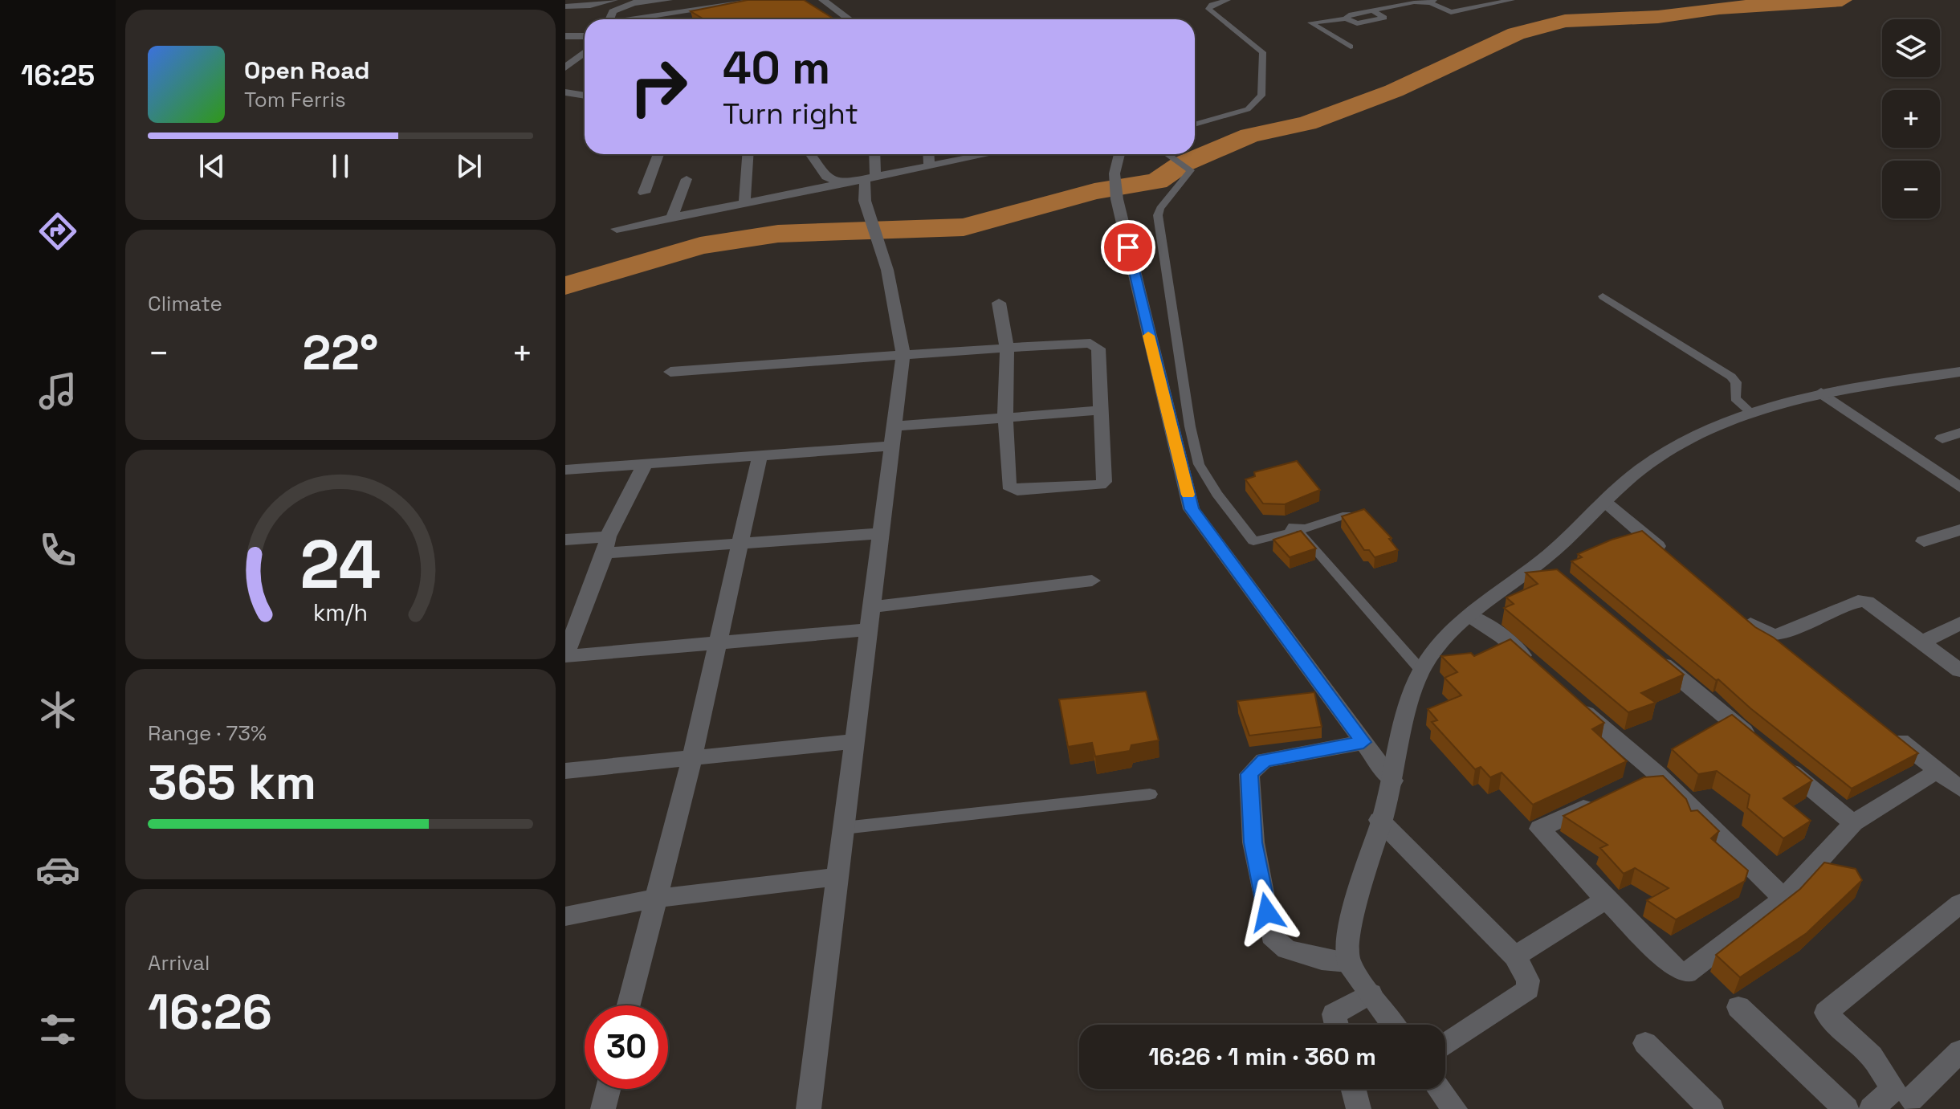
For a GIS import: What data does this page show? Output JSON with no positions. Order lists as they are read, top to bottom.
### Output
{
  "page": {
    "tabs": "16:25",
    "map_buttons": ["+", "−"],
    "turn": ["40 m", "Turn right"],
    "song": ["Open Road", "Tom Ferris"],
    "tile": [
      "Climate",
      ["Range · 73%", "365 km"],
      ["Arrival", "16:26"]
    ],
    "heat": ["−", "22°", "+"],
    "limit": "30",
    "trip": "16:26 · 1 min · 360 m",
    "gauge": ["24", "km/h"]
  }
}
